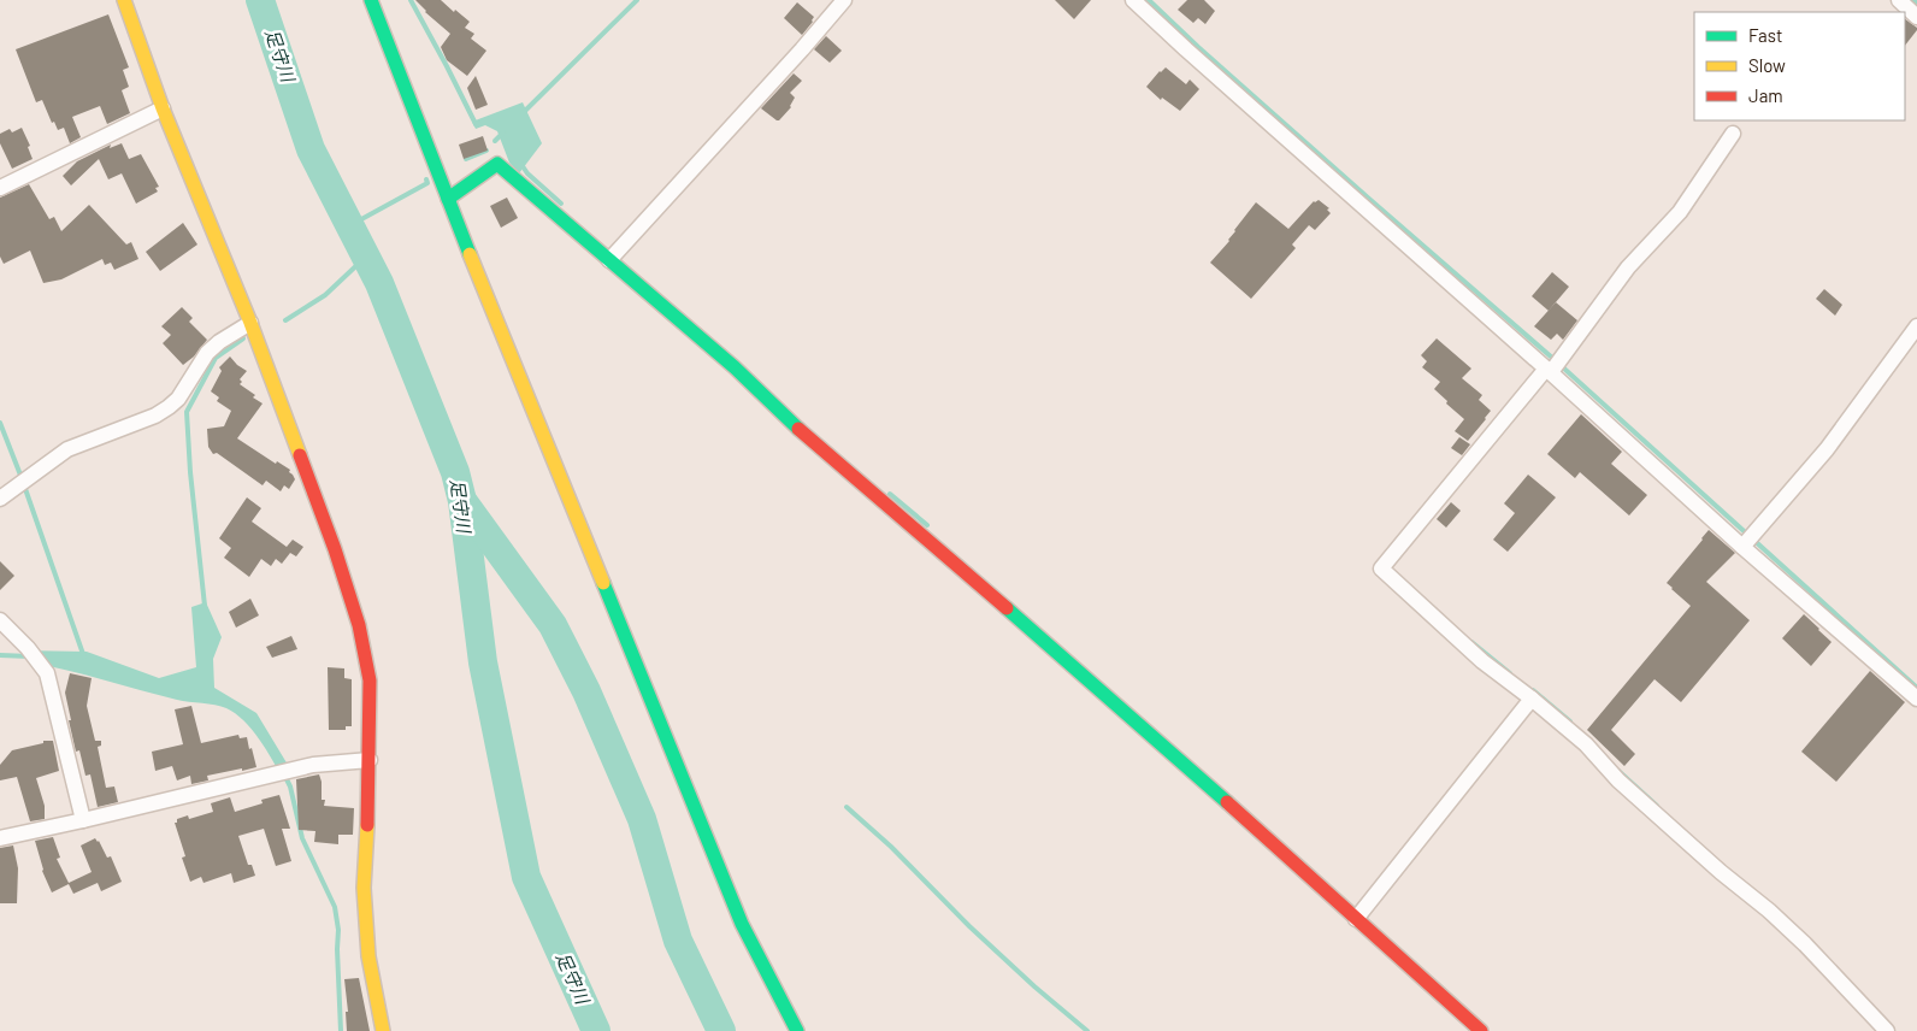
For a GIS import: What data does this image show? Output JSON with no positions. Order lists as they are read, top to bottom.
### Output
{
  "water": ["足守川"],
  "legend": ["Fast", "Slow", "Jam"]
}
